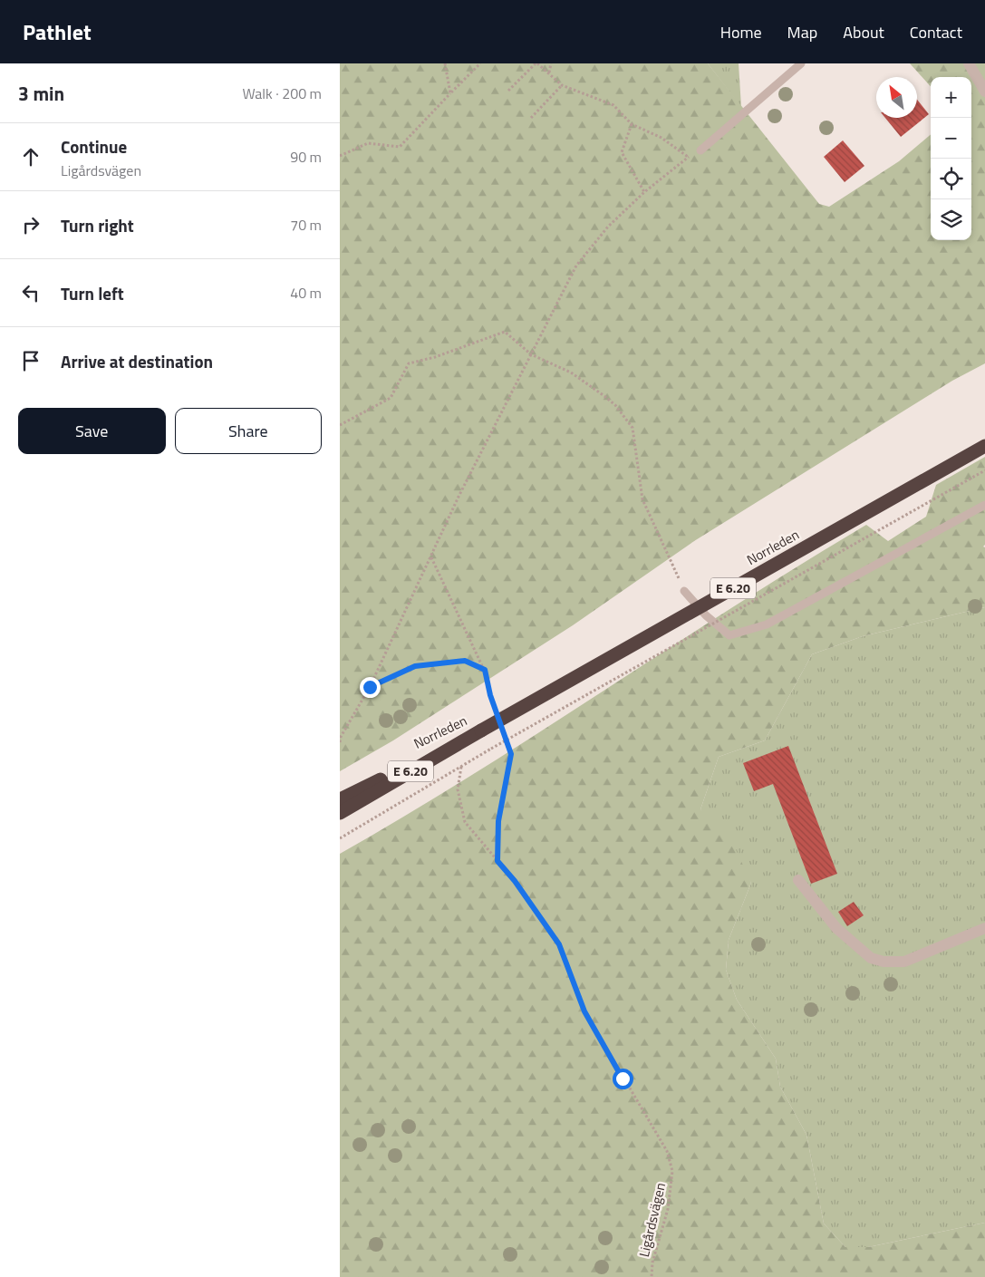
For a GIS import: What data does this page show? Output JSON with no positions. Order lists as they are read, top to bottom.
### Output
{
  "streets": {
    "highway": ["Norrleden", "E 6.20"],
    "path": ["Ligårdsvägen"]
  },
  "north": "top left",
  "page": {
    "header": "Pathlet",
    "nav": [
      "Home",
      "Map",
      "About",
      "Contact"
    ],
    "heading": ["3 min", "Walk · 200 m"],
    "map_buttons": ["+", "−"],
    "list": [
      ["Continue", "Ligårdsvägen", "90 m"],
      ["Turn right", "70 m"],
      ["Turn left", "40 m"],
      "Arrive at destination"
    ],
    "buttons": ["Save", "Share"]
  }
}
